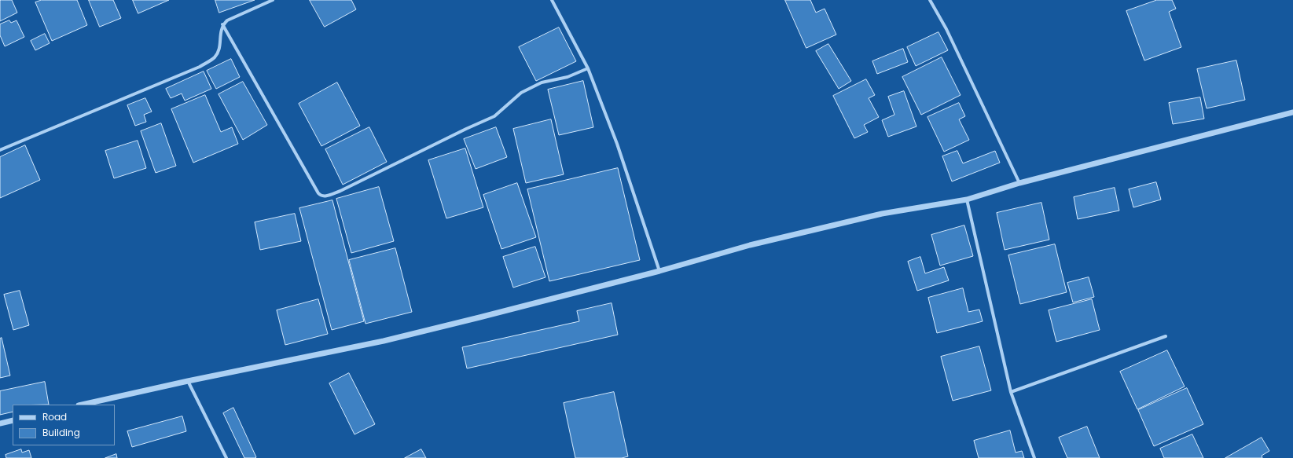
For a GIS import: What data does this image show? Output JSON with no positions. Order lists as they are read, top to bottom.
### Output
{
  "legend": ["Road", "Building"]
}
